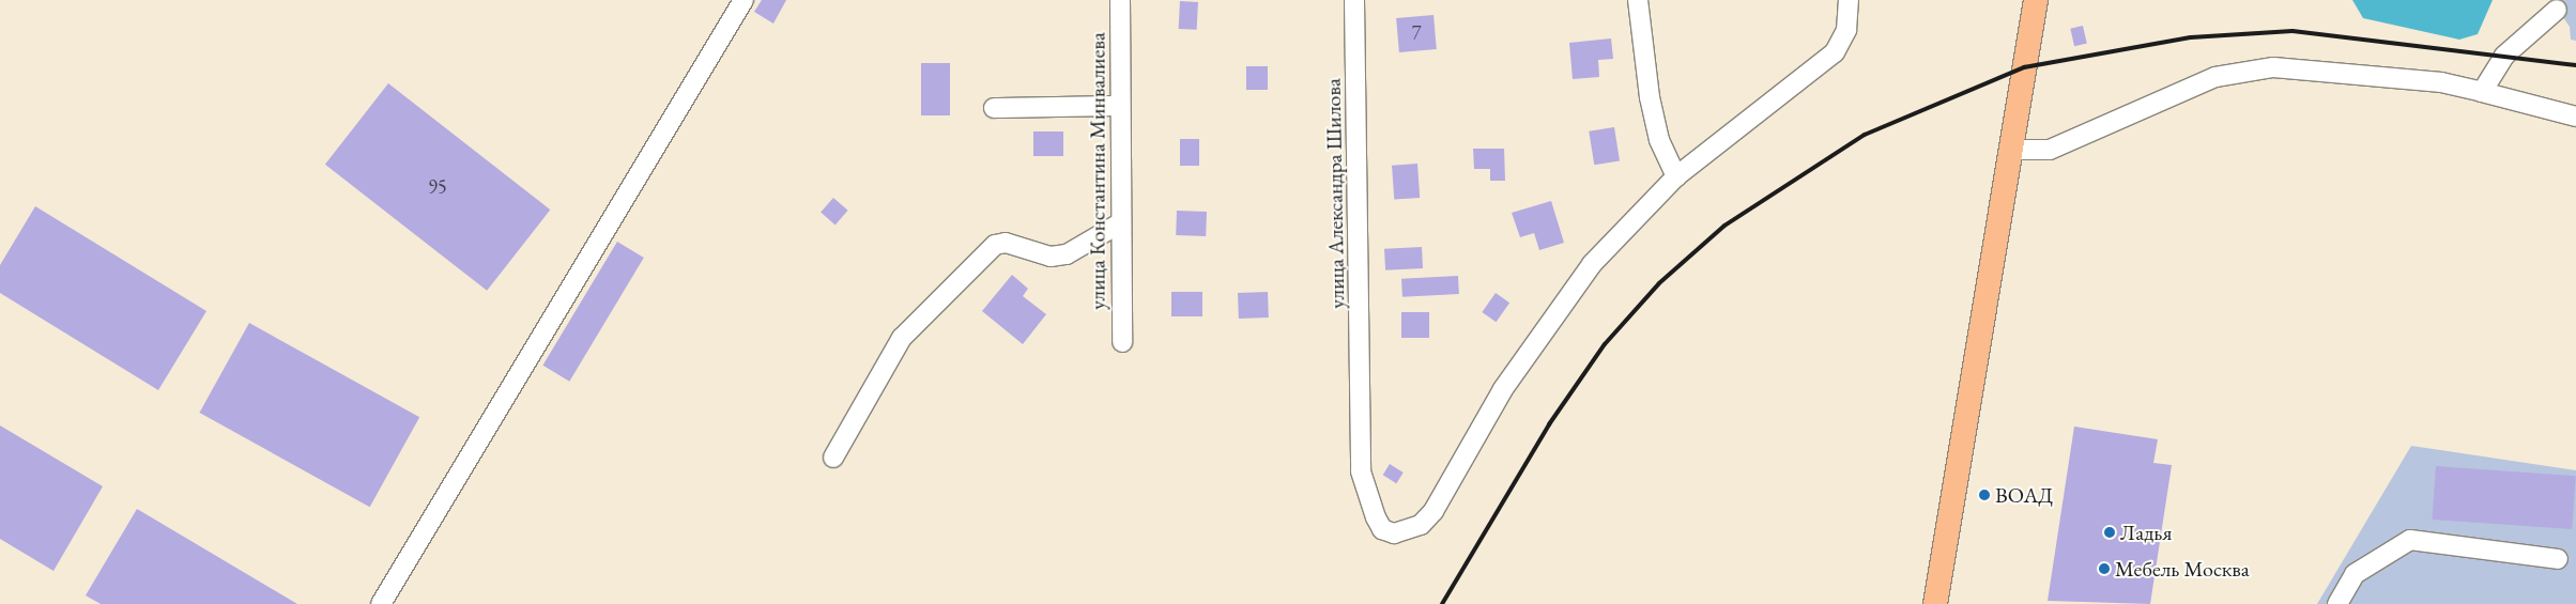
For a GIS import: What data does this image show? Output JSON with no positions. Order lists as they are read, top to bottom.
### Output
{
  "streets": {
    "street": ["улица Константина Минвалиева", "улица Александра Шилова"]
  },
  "places": ["ВОАД", "Ладья", "Мебель Москва"],
  "house_numbers": ["7", "95"]
}
